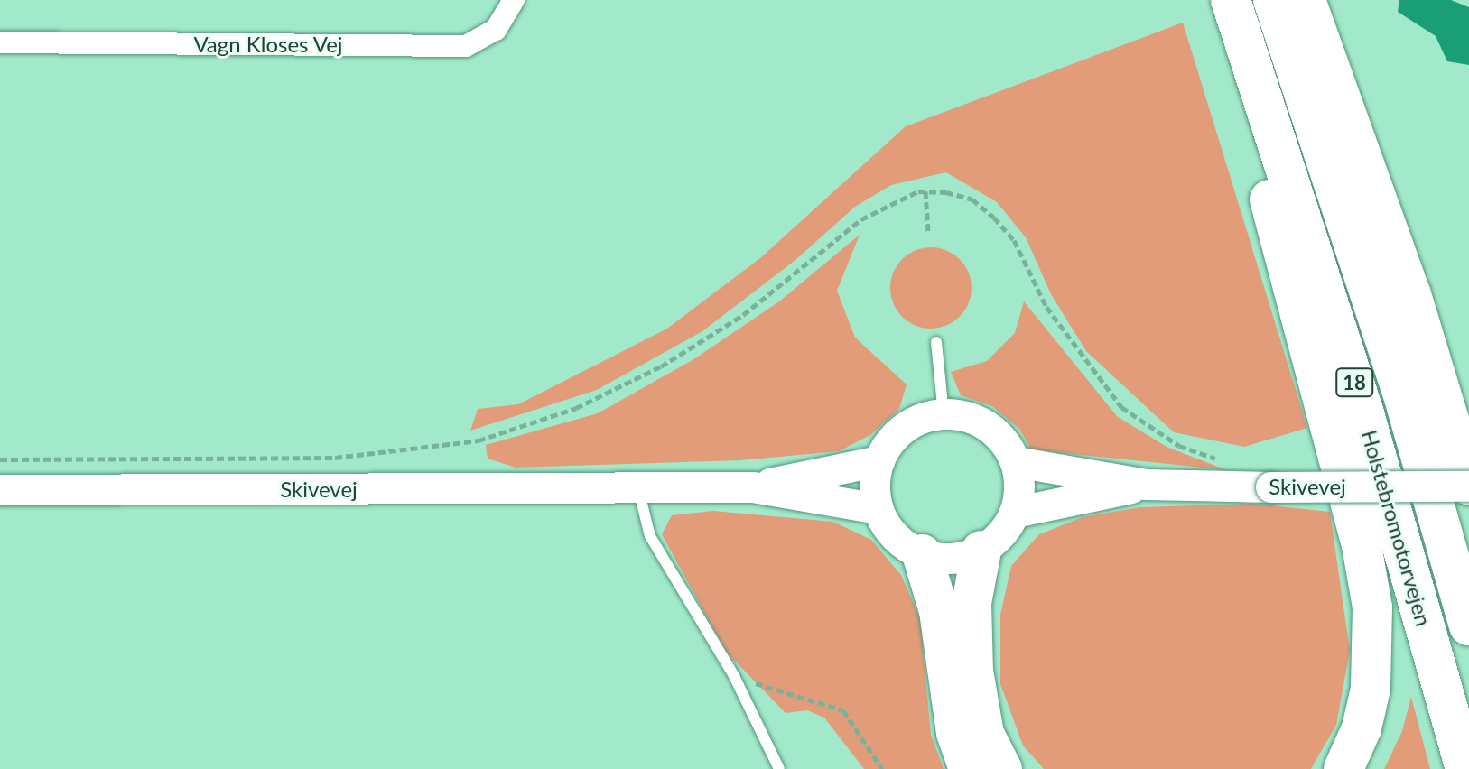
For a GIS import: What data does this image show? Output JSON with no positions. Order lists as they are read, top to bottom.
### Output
{
  "streets": {
    "highway": ["18", "Holstebromotorvejen"],
    "main road": ["Skivevej"],
    "street": ["Vagn Kloses Vej"]
  }
}
